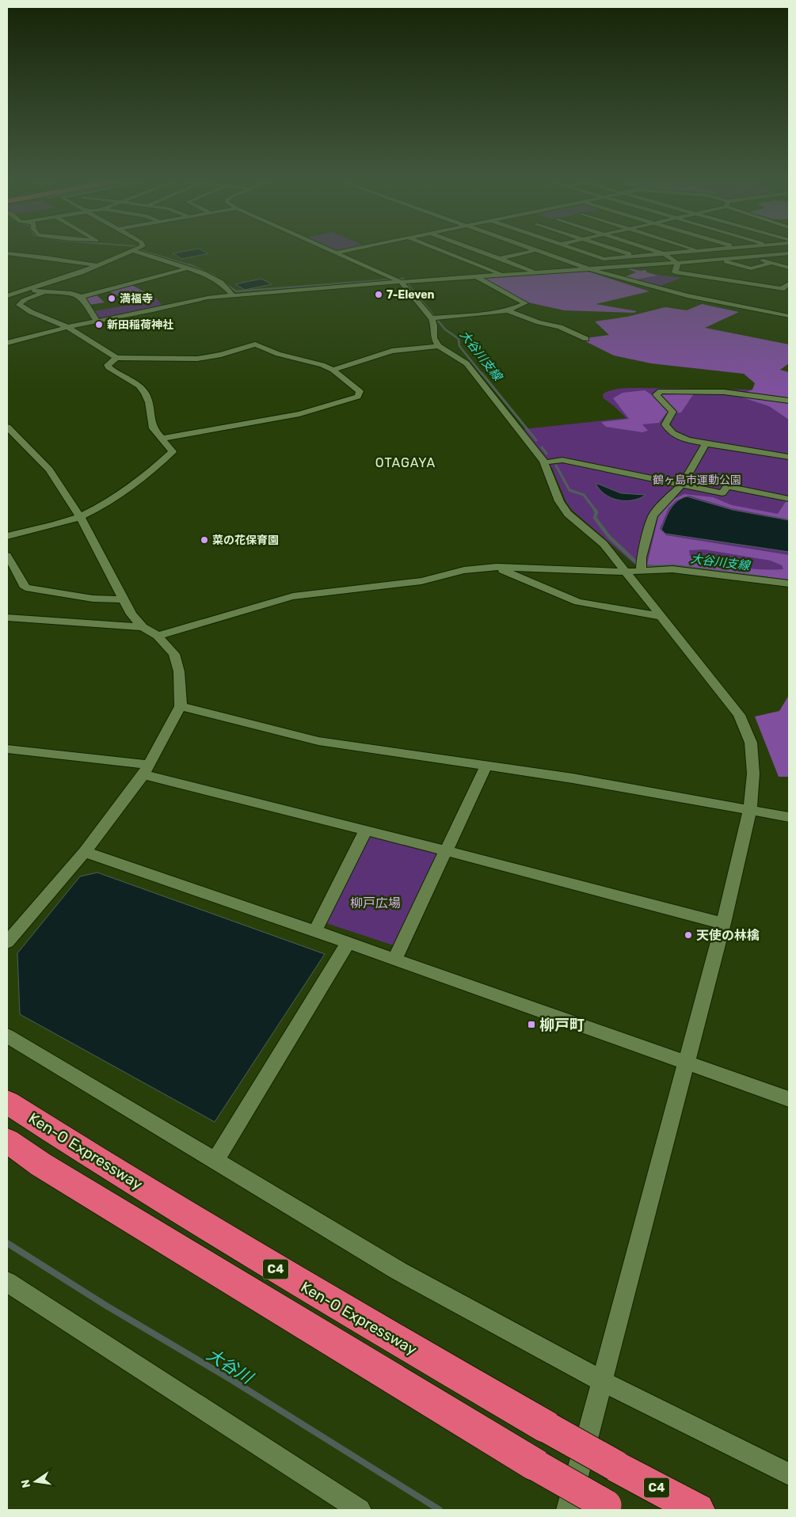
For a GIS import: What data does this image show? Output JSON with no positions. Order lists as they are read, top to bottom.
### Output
{
  "streets": {
    "highway": ["Ken-O Expressway", "C4"]
  },
  "districts": ["OTAGAYA"],
  "water": ["大谷川支線", "大谷川"],
  "parks": ["鶴ヶ島市運動公園", "柳戸広場"],
  "places": {
    "other": [
      "7-Eleven",
      "満福寺",
      "新田稲荷神社",
      "菜の花保育園",
      "天使の林檎"
    ],
    "transit": ["柳戸町"]
  },
  "north": "left"
}
